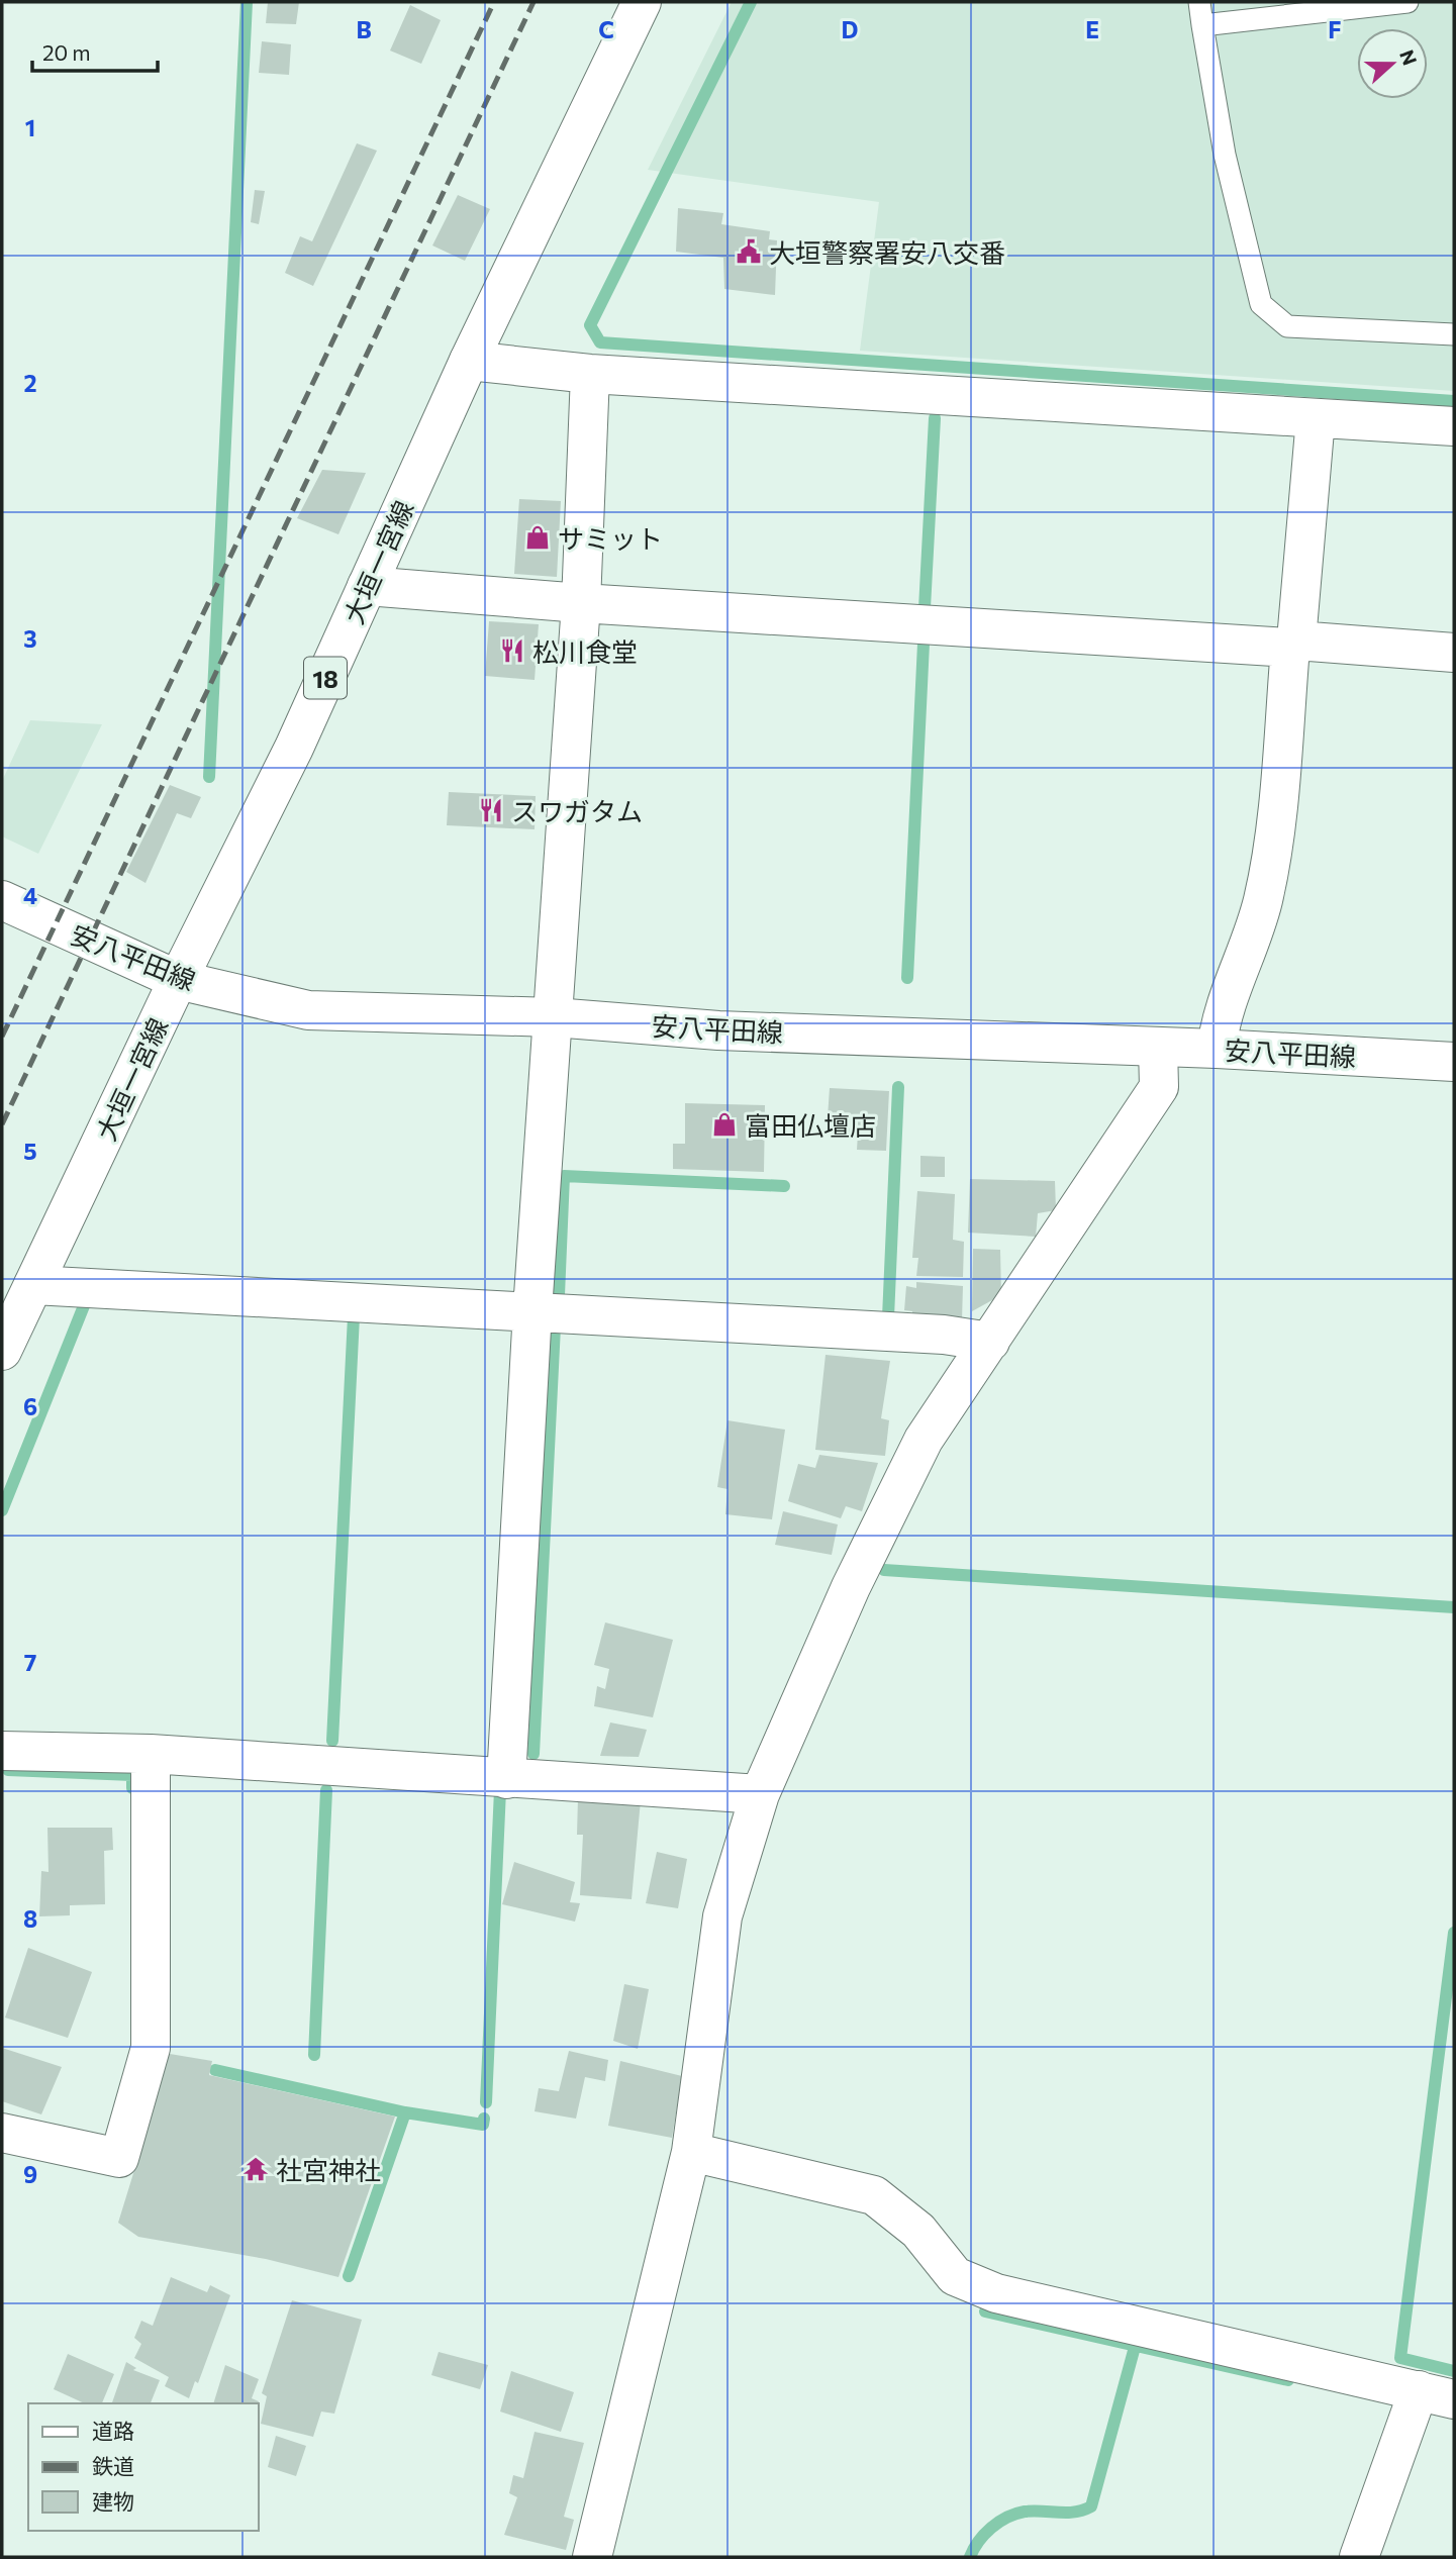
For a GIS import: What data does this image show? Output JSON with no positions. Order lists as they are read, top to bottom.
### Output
{
  "streets": {
    "street": ["大垣一宮線", "18", "安八平田線"]
  },
  "crossings": [
    ["大垣一宮線", "安八平田線"]
  ],
  "places": {
    "public building": ["大垣警察署安八交番"],
    "shop": ["サミット", "富田仏壇店"],
    "restaurant": ["松川食堂", "スワガタム"],
    "temple": ["社宮神社"]
  },
  "legend": ["道路", "鉄道", "建物"],
  "scale_bar": "20 m",
  "north": "right",
  "grid": {
    "columns": [
      "B",
      "C",
      "D",
      "E",
      "F"
    ],
    "rows": [
      "1",
      "2",
      "3",
      "4",
      "5",
      "6",
      "7",
      "8",
      "9"
    ]
  }
}
